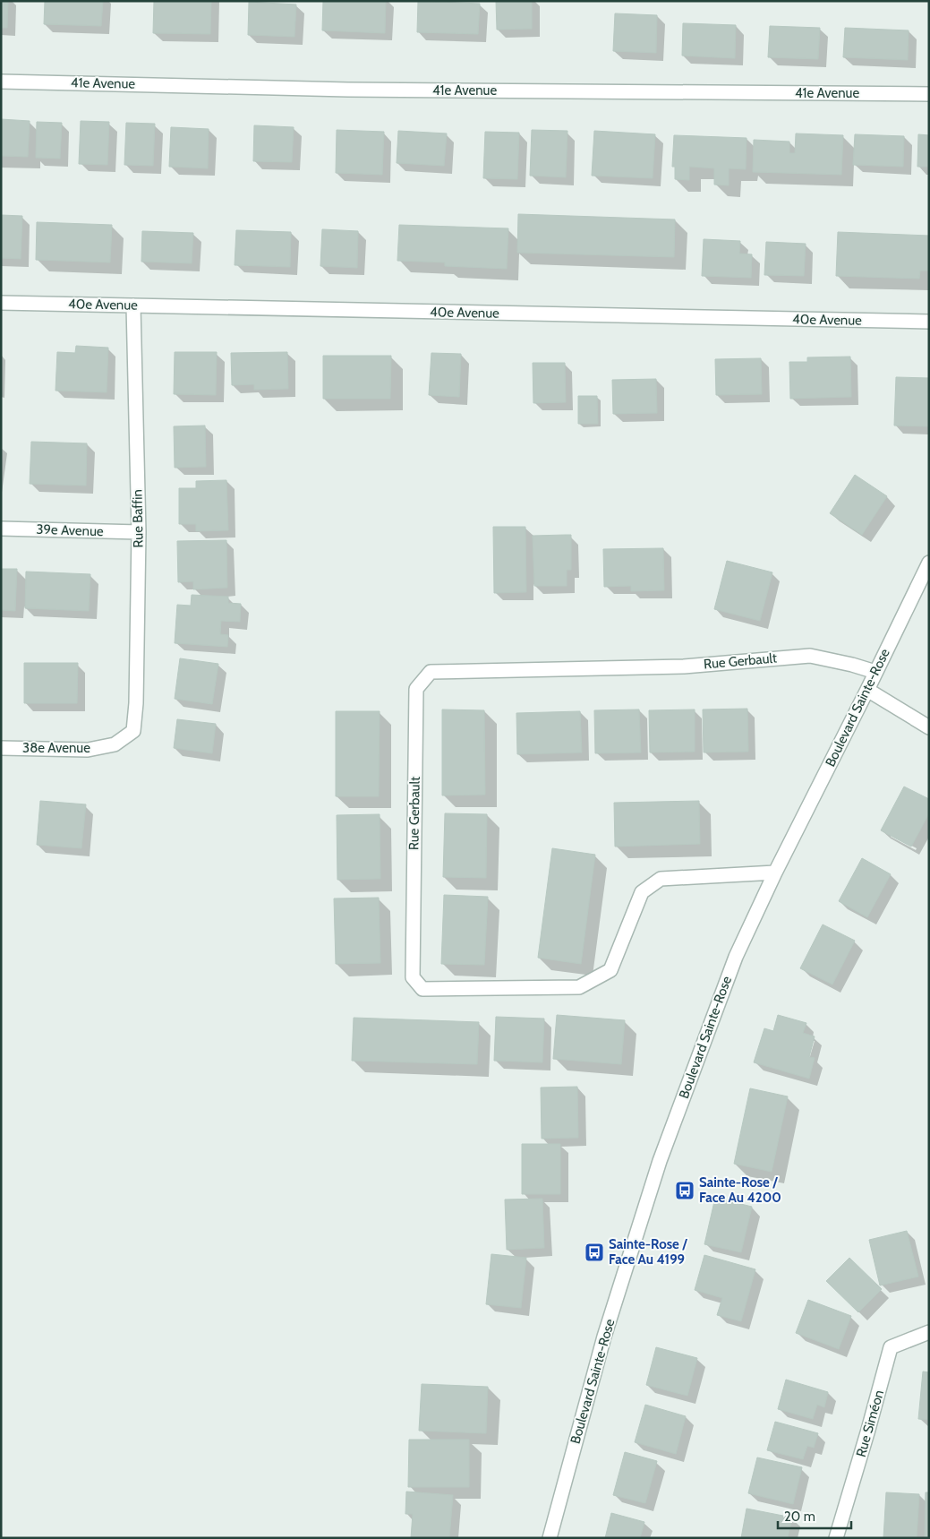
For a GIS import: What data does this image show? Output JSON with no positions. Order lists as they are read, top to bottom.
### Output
{
  "streets": {
    "street": [
      "41e Avenue",
      "40e Avenue",
      "Rue Baffin",
      "39e Avenue",
      "Rue Gerbault",
      "Boulevard Sainte-Rose",
      "38e Avenue",
      "Rue Siméon"
    ]
  },
  "crossings": [
    ["40e Avenue", "Rue Baffin"],
    ["Rue Baffin", "39e Avenue"],
    ["Rue Baffin", "38e Avenue"],
    ["Rue Gerbault", "Boulevard Sainte-Rose"]
  ],
  "places": {
    "bus stop": ["Sainte-Rose / Face Au 4200", "Sainte-Rose / Face Au 4199"]
  },
  "scale_bar": "20 m"
}
